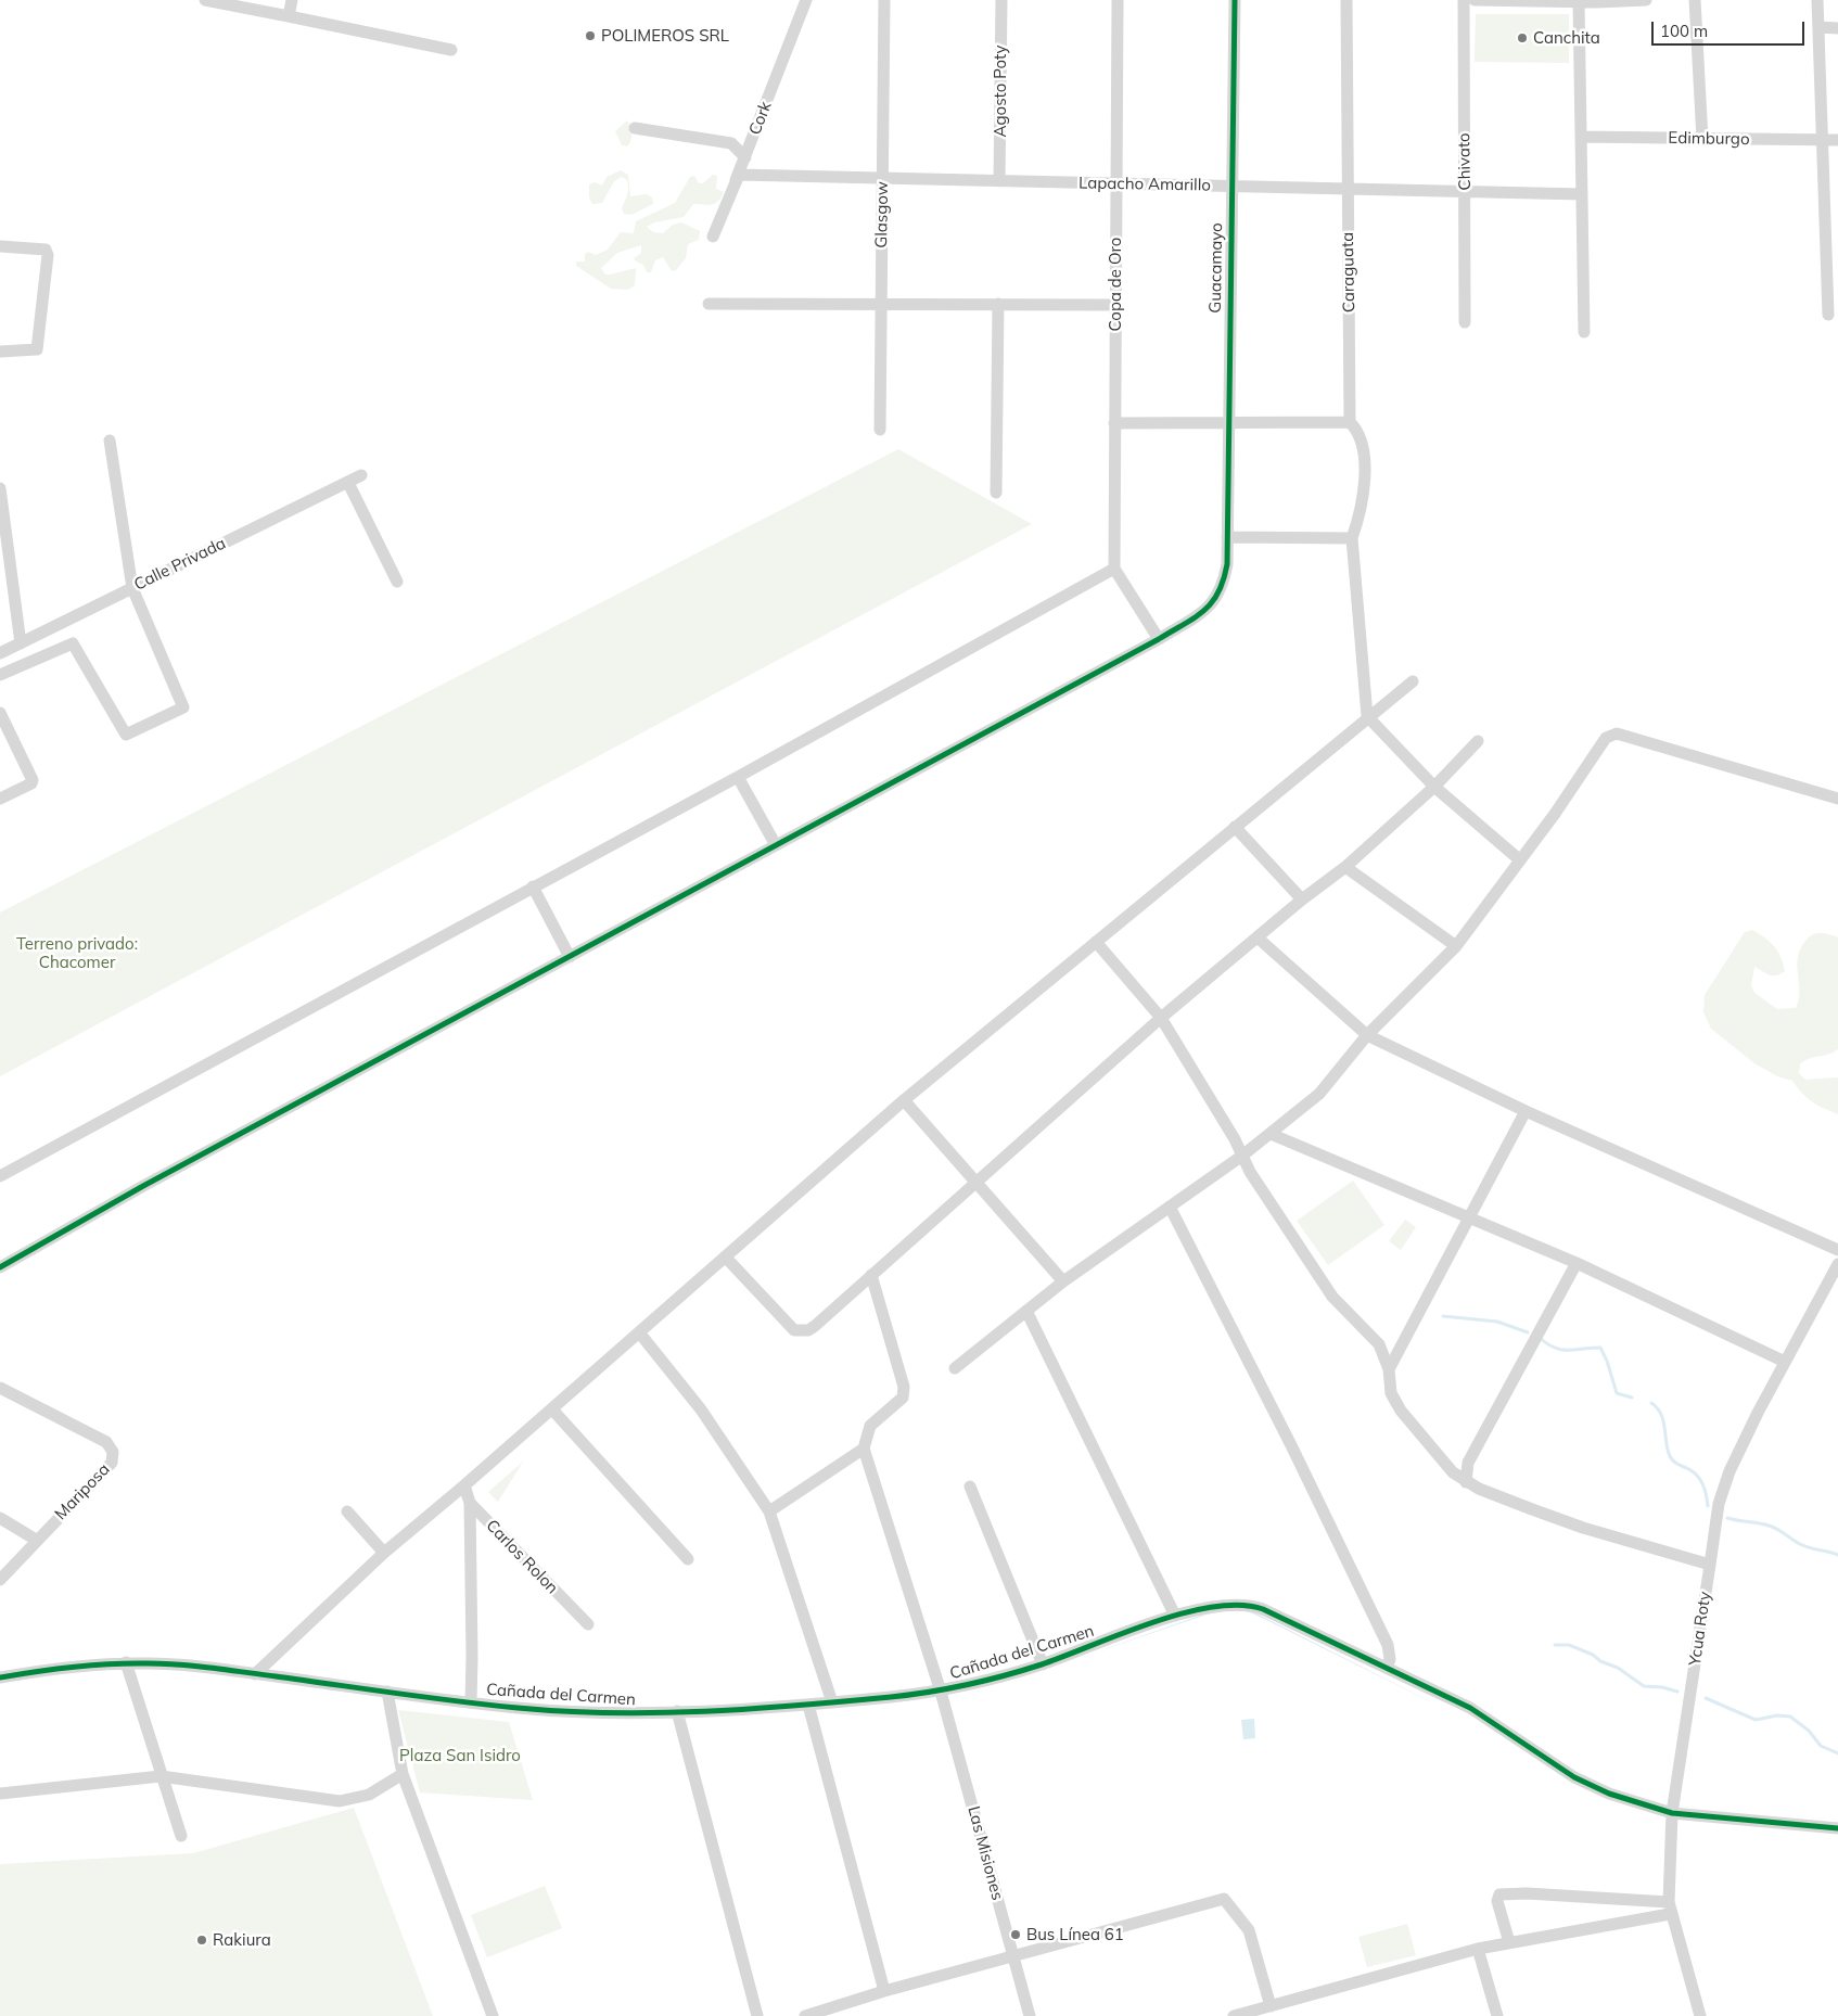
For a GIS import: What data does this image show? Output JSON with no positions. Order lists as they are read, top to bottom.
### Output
{
  "streets": {
    "street": [
      "Agosto Poty",
      "Cork",
      "Edimburgo",
      "Chivato",
      "Lapacho Amarillo",
      "Glasgow",
      "Guacamayo",
      "Caraguata",
      "Copa de Oro",
      "Calle Privada",
      "Mariposa",
      "Carlos Rolon",
      "Ycua Roty",
      "Cañada del Carmen",
      "Las Misiones"
    ]
  },
  "crossings": [
    ["Agosto Poty", "Lapacho Amarillo"],
    ["Cork", "Lapacho Amarillo"],
    ["Chivato", "Lapacho Amarillo"],
    ["Lapacho Amarillo", "Glasgow"],
    ["Lapacho Amarillo", "Guacamayo"],
    ["Lapacho Amarillo", "Caraguata"],
    ["Lapacho Amarillo", "Copa de Oro"],
    ["Ycua Roty", "Cañada del Carmen"],
    ["Cañada del Carmen", "Las Misiones"]
  ],
  "parks": ["Terreno privado: Chacomer", "Plaza San Isidro"],
  "places": [
    "POLIMEROS SRL",
    "Canchita",
    "Bus Línea 61",
    "Rakiura"
  ],
  "scale_bar": "100 m"
}
